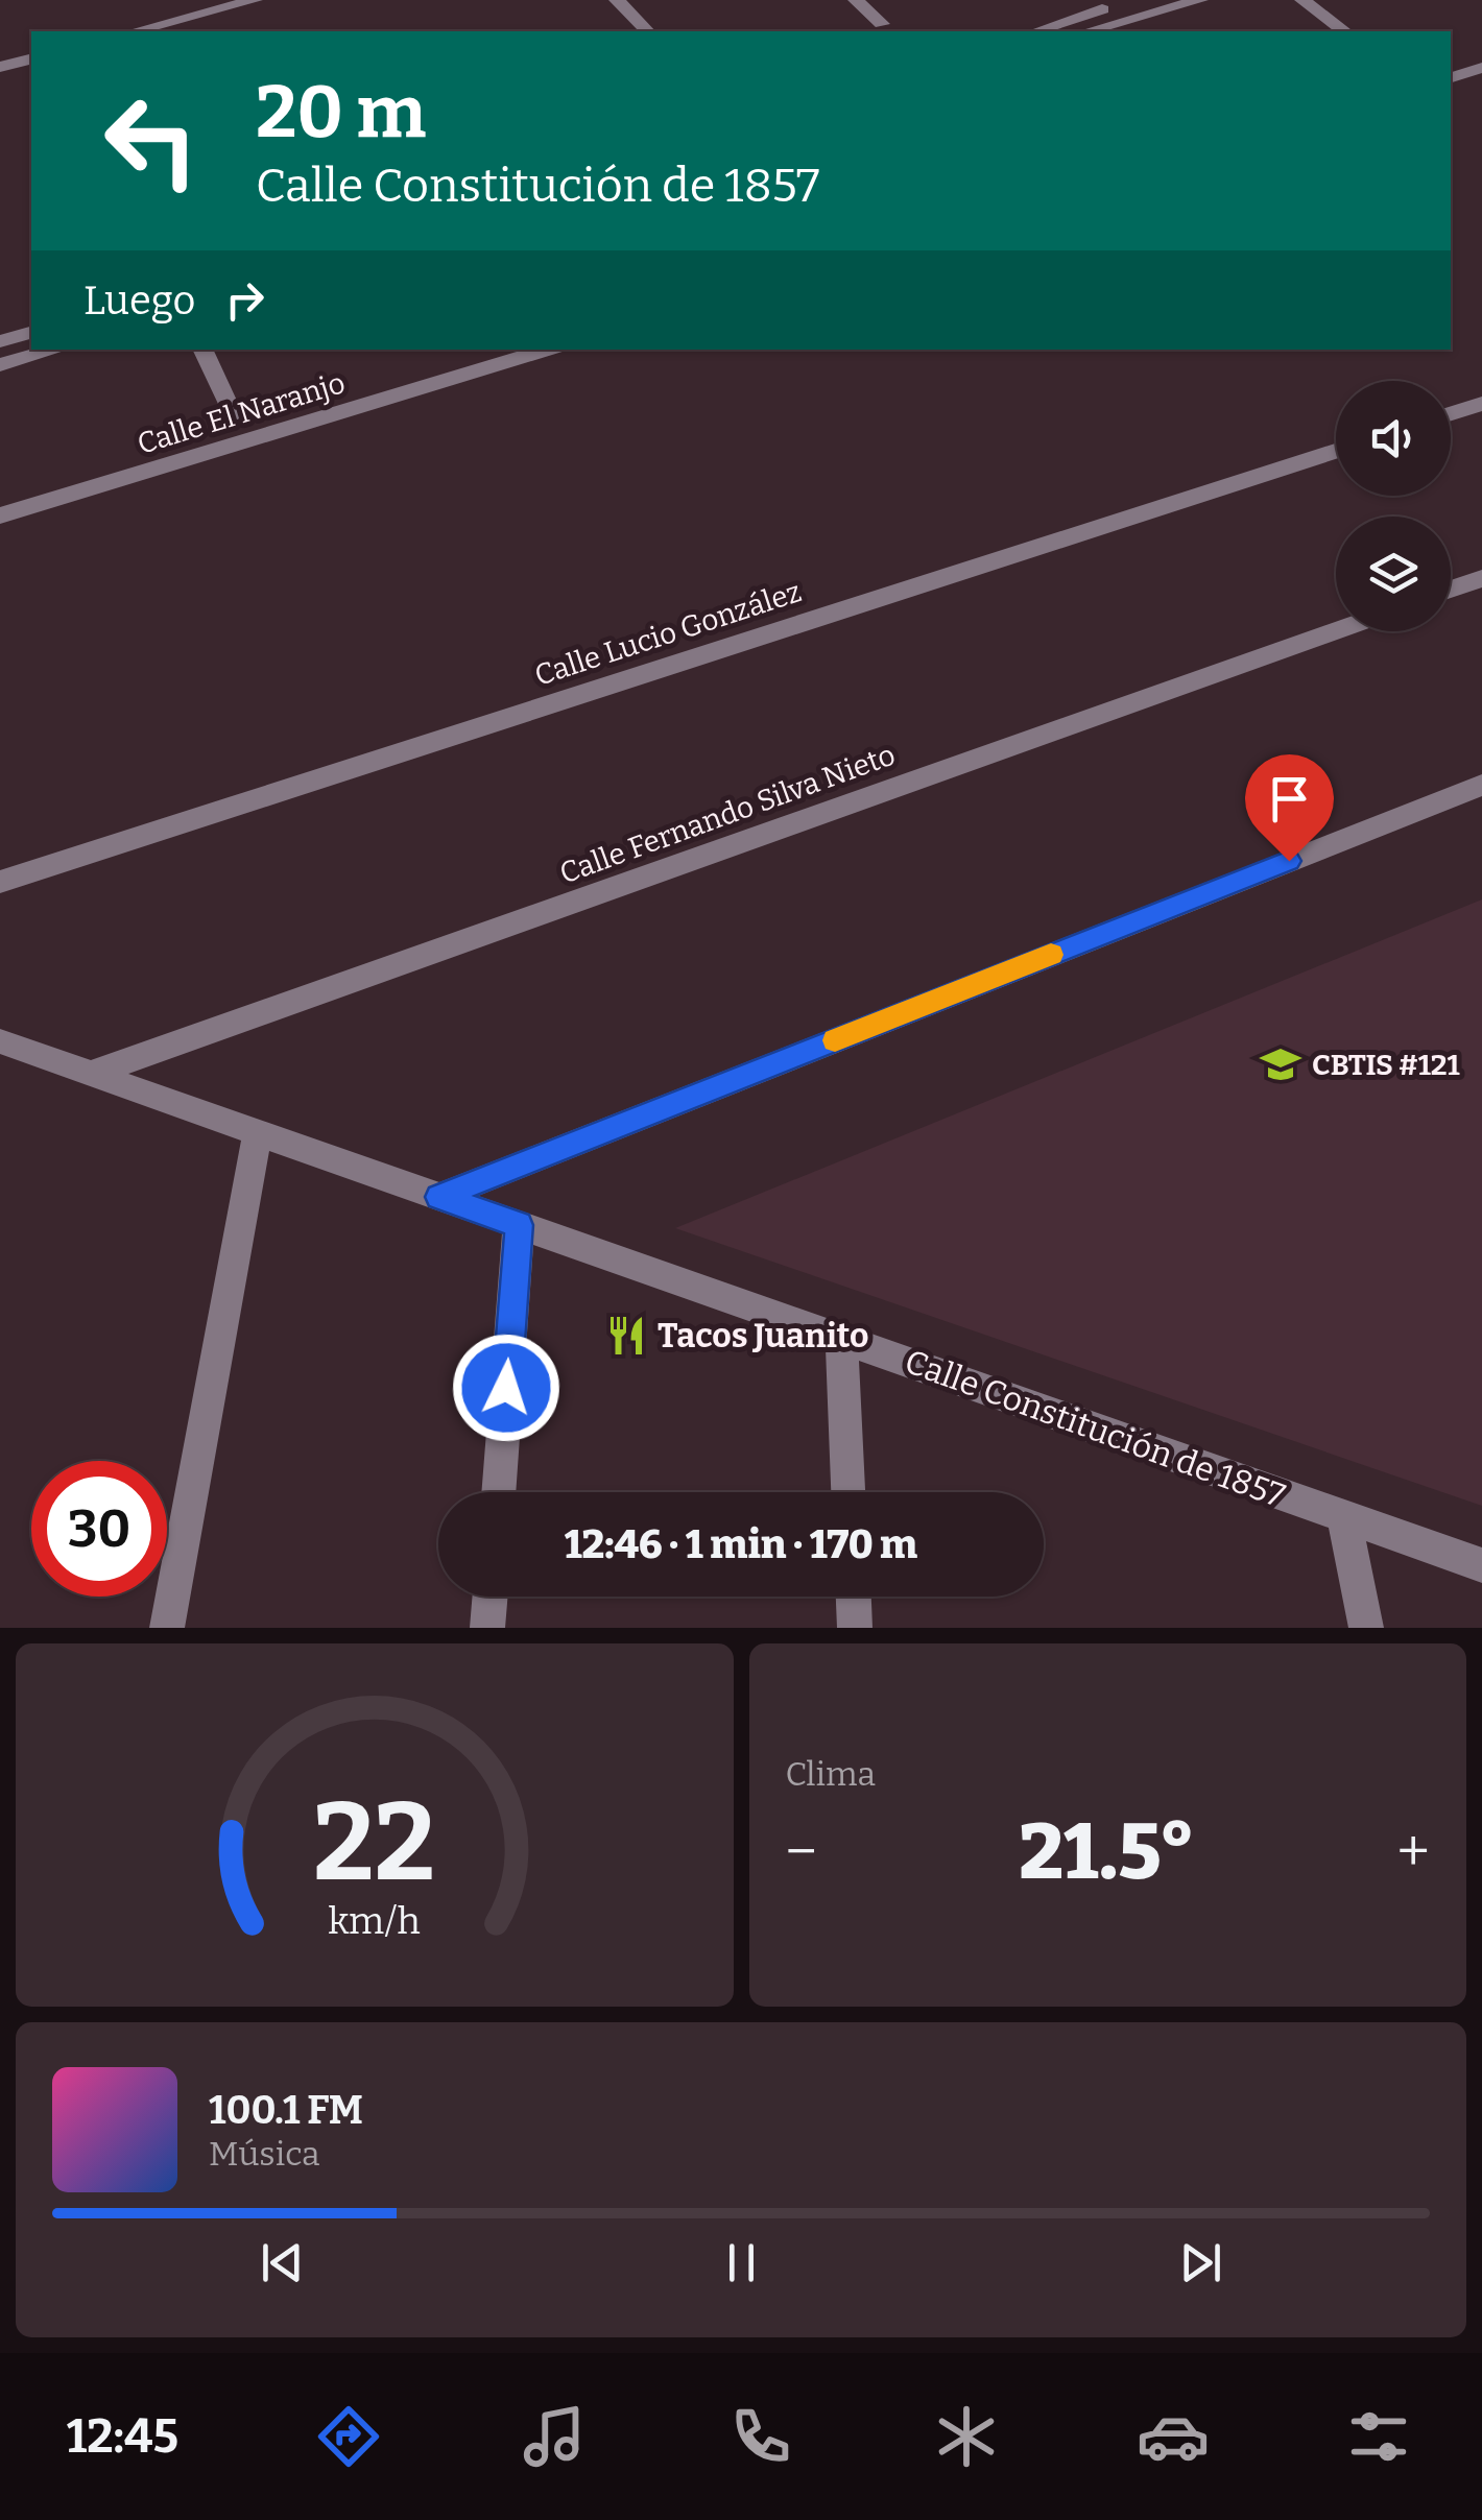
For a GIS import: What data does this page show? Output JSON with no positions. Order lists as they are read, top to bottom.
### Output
{
  "streets": {
    "street": [
      "Calle El Naranjo",
      "Calle Lucio González",
      "Calle Fernando Silva Nieto",
      "Calle Constitución de 1857"
    ]
  },
  "crossings": [
    ["Calle Fernando Silva Nieto", "Calle Constitución de 1857"]
  ],
  "places": {
    "school or university": ["CBTIS #121"],
    "restaurant": ["Tacos Juanito"]
  },
  "page": {
    "turn": ["20 m", "Calle Constitución de 1857"],
    "then": "Luego",
    "limit": "30",
    "trip": "12:46 · 1 min · 170 m",
    "tile": "Clima",
    "heat": ["−", "21.5°", "+"],
    "song": ["100.1 FM", "Música"],
    "tabs": "12:45",
    "gauge": ["22", "km/h"]
  }
}
